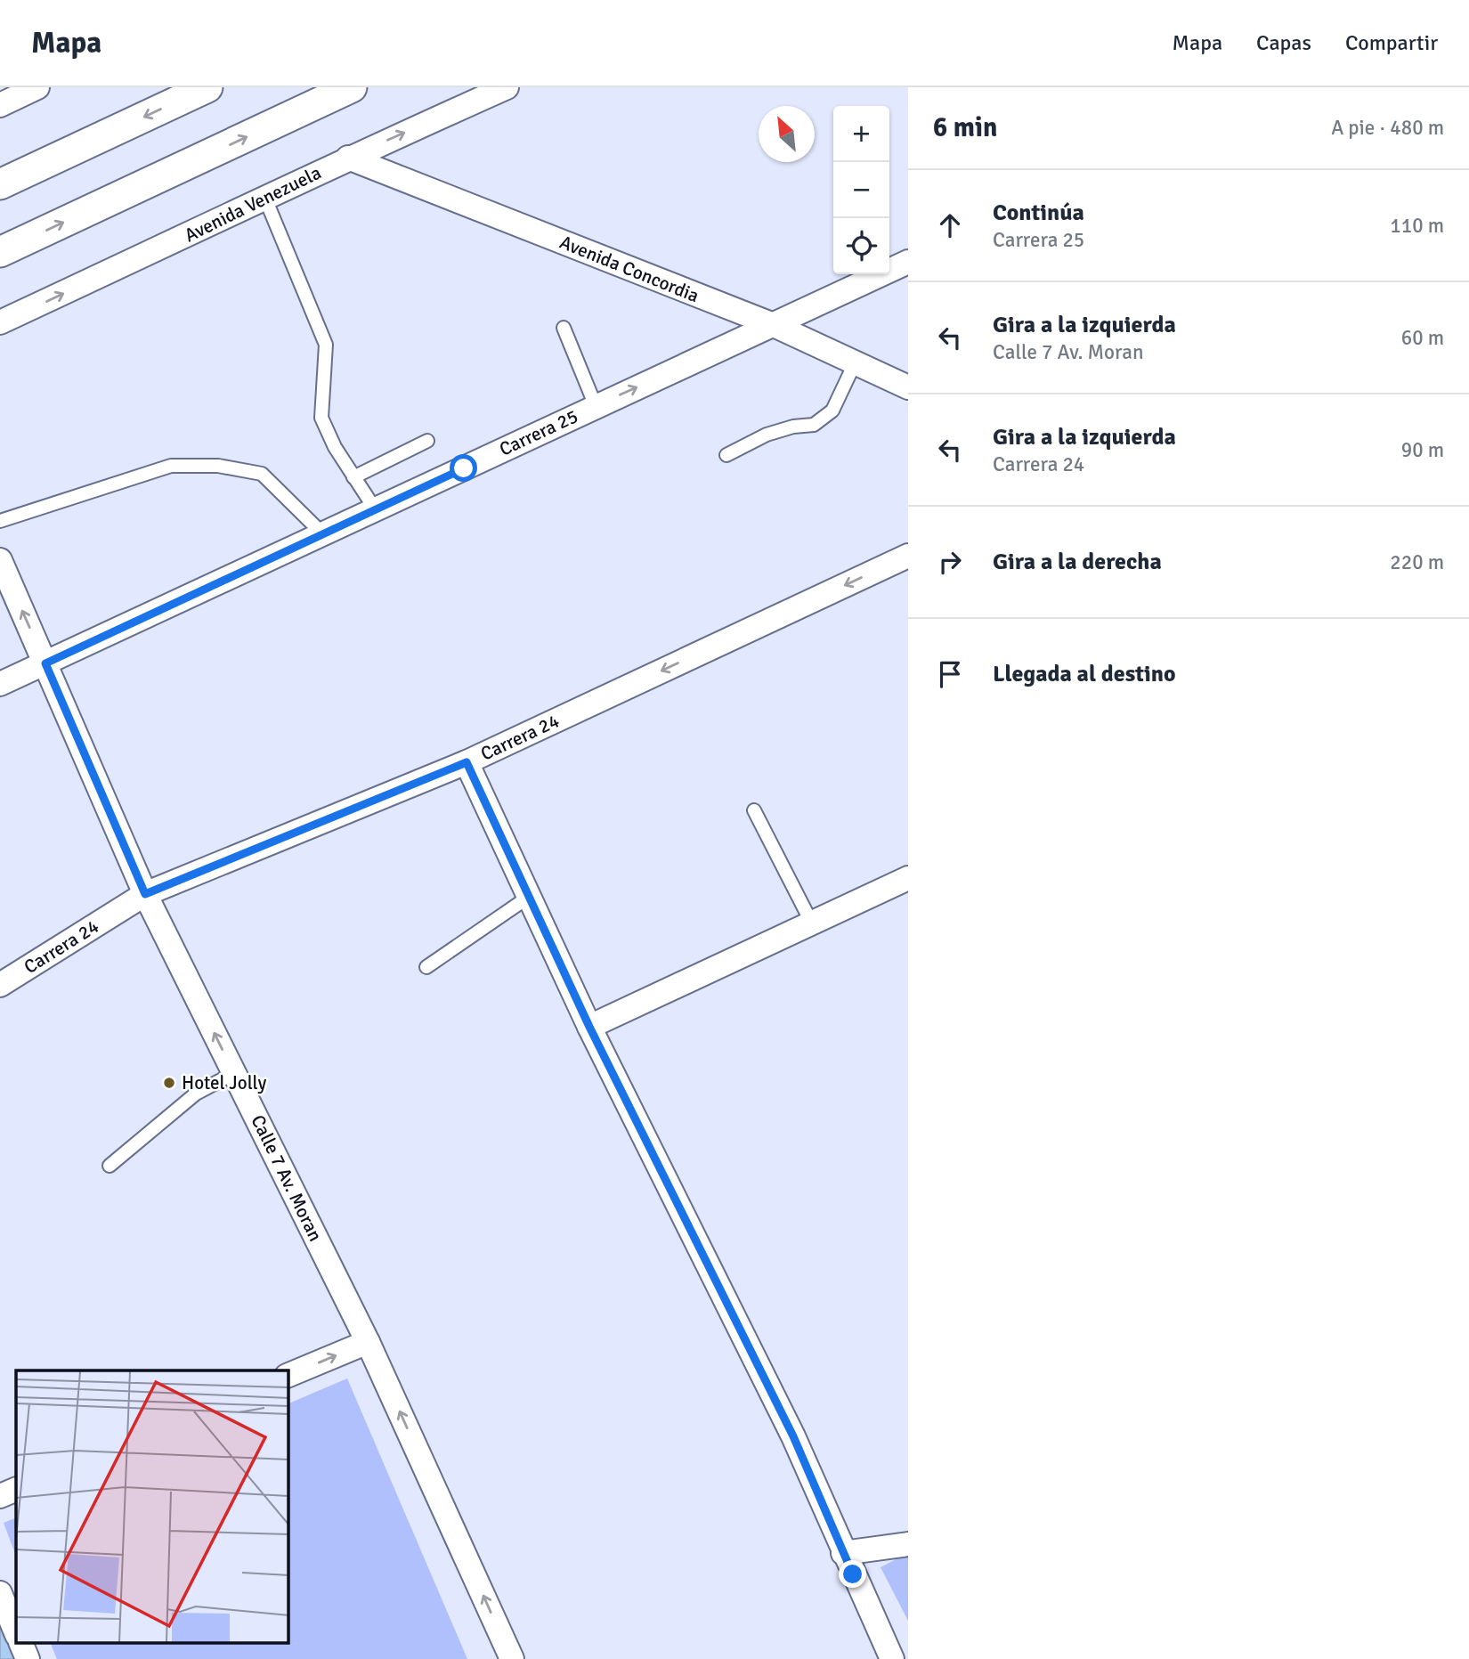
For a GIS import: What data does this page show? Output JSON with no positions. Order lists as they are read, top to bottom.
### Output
{
  "streets": {
    "street": [
      "Avenida Venezuela",
      "Avenida Concordia",
      "Carrera 25",
      "Carrera 24",
      "Calle 7 Av. Moran"
    ]
  },
  "crossings": [
    ["Avenida Venezuela", "Avenida Concordia"],
    ["Avenida Concordia", "Carrera 25"],
    ["Carrera 25", "Calle 7 Av. Moran"],
    ["Carrera 24", "Calle 7 Av. Moran"]
  ],
  "one_way": ["Carrera 24", "Calle 7 Av. Moran"],
  "places": ["Hotel Jolly"],
  "north": "top left",
  "page": {
    "header": "Mapa",
    "nav": ["Mapa", "Capas", "Compartir"],
    "heading": ["6 min", "A pie · 480 m"],
    "map_buttons": ["+", "−"],
    "list": [
      ["Continúa", "Carrera 25", "110 m"],
      ["Gira a la izquierda", "Calle 7 Av. Moran", "60 m"],
      ["Gira a la izquierda", "Carrera 24", "90 m"],
      ["Gira a la derecha", "220 m"],
      "Llegada al destino"
    ]
  }
}
